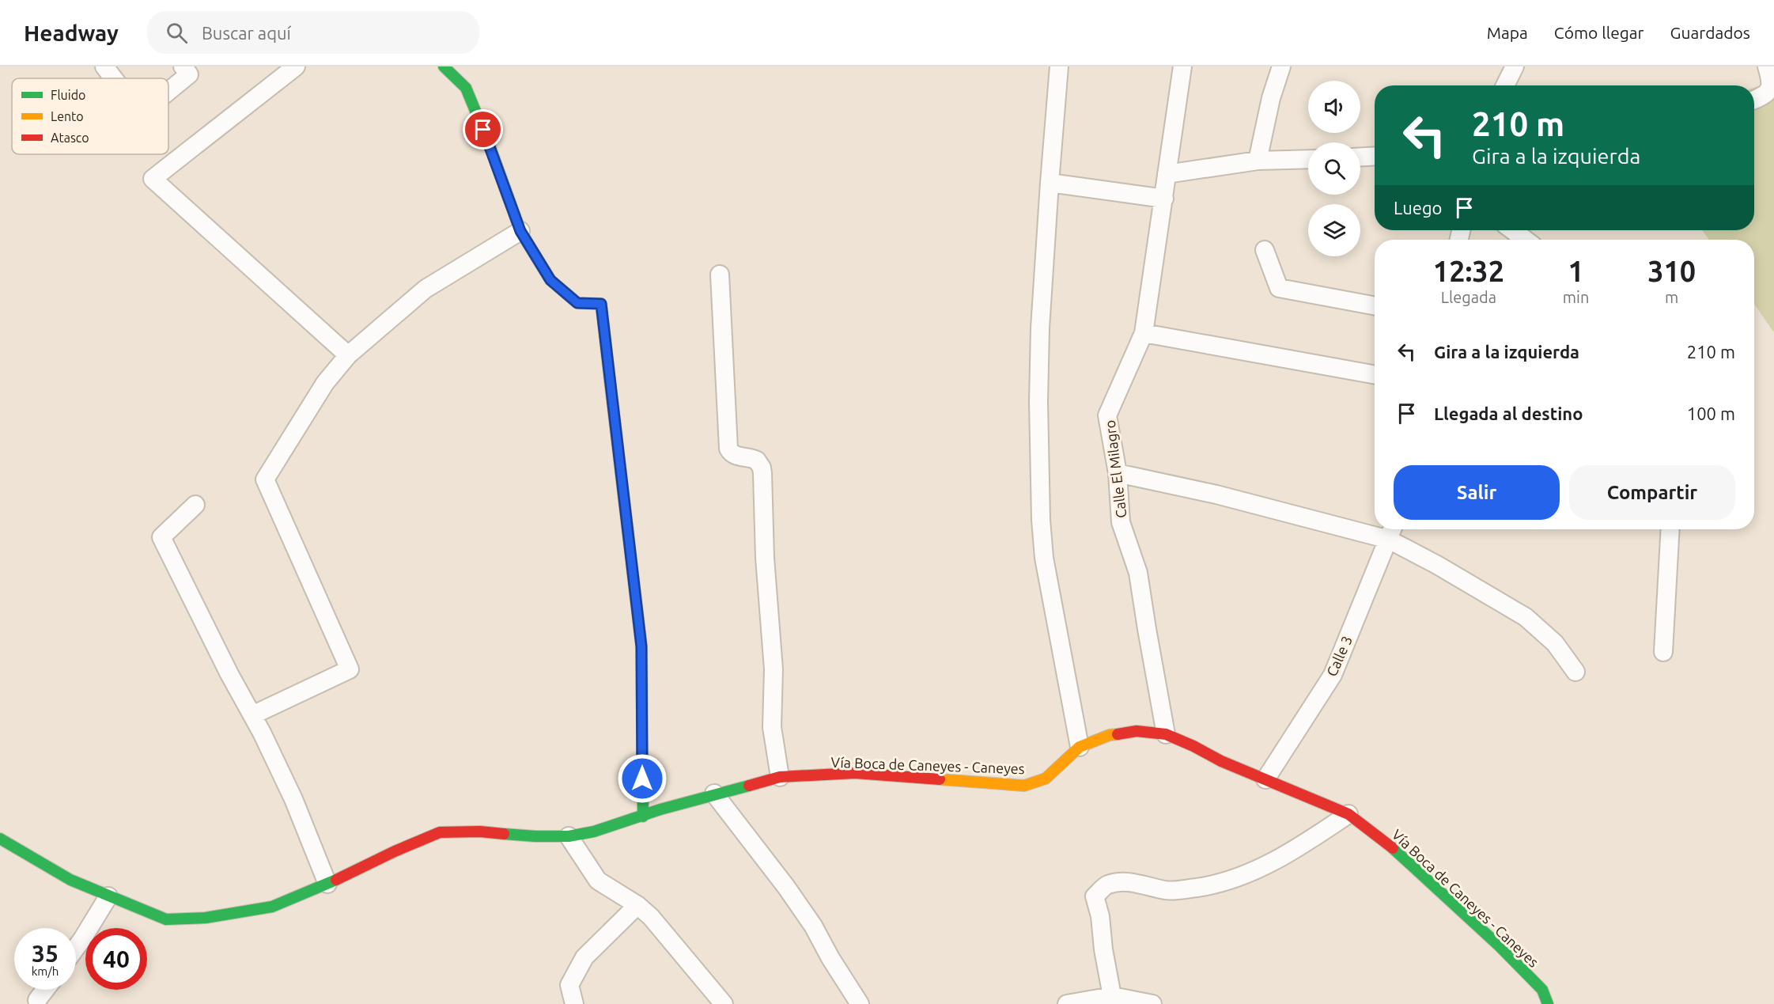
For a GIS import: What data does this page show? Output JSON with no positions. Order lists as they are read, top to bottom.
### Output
{
  "streets": {
    "street": ["Calle El Milagro", "Calle 3", "Vía Boca de Caneyes - Caneyes"]
  },
  "crossings": [
    ["Calle El Milagro", "Vía Boca de Caneyes - Caneyes"],
    ["Calle 3", "Vía Boca de Caneyes - Caneyes"]
  ],
  "legend": ["Fluido", "Lento", "Atasco"],
  "page": {
    "header": "Headway",
    "search": "Buscar aquí",
    "nav": ["Mapa", "Cómo llegar", "Guardados"],
    "turn": ["210 m", "Gira a la izquierda"],
    "then": "Luego",
    "eta": [
      "12:32",
      "Llegada",
      "1",
      "min",
      "310",
      "m"
    ],
    "list": [
      {
        "name": "Gira a la izquierda",
        "value": "210 m"
      },
      {
        "name": "Llegada al destino",
        "value": "100 m"
      }
    ],
    "buttons": ["Salir", "Compartir"],
    "speed": "35 km/h",
    "limit": "40"
  }
}
